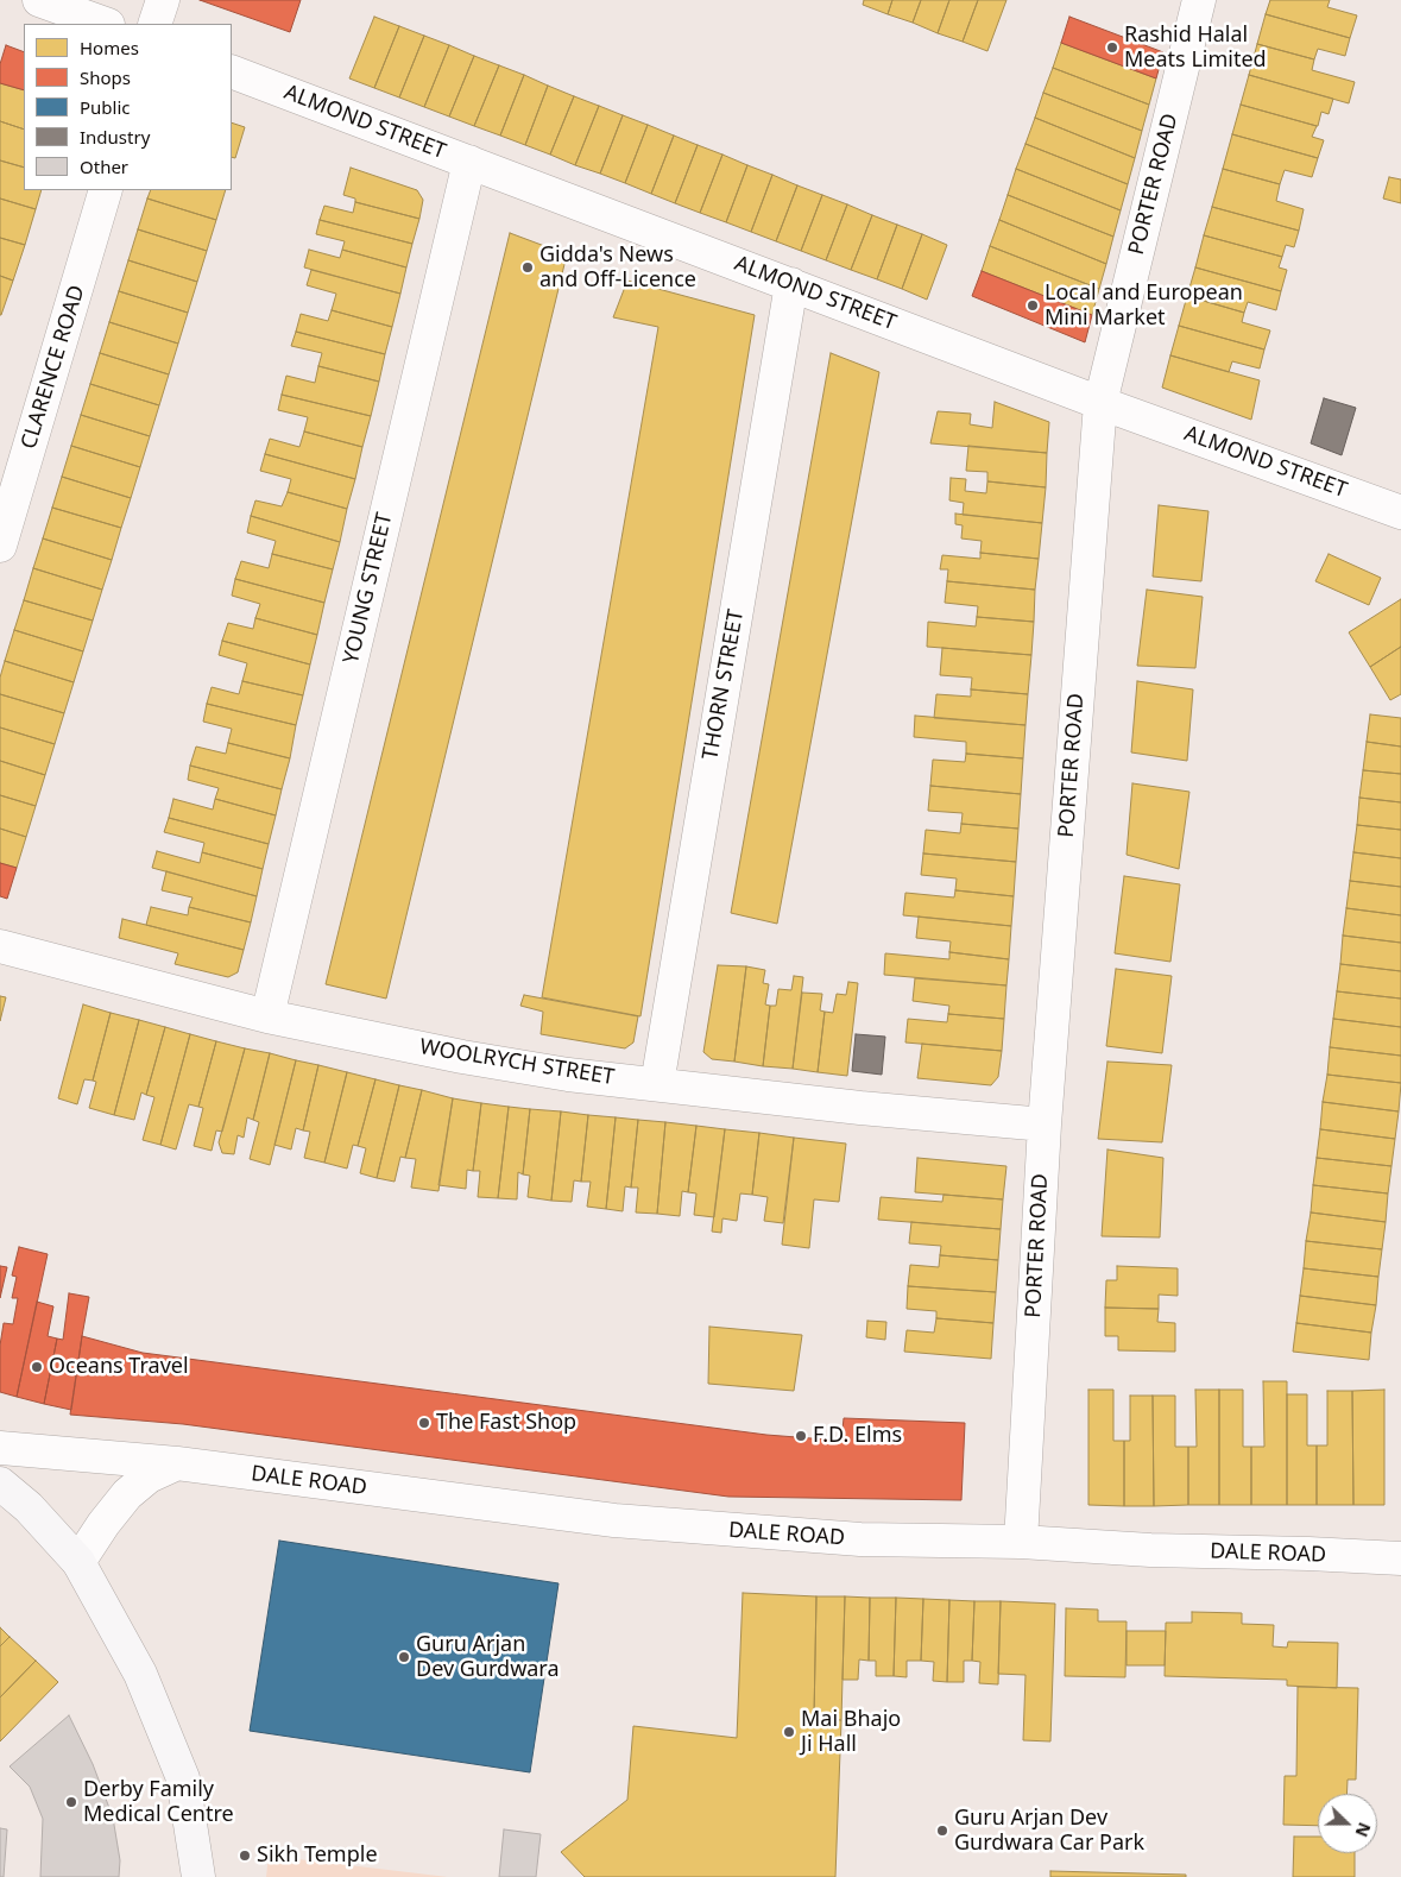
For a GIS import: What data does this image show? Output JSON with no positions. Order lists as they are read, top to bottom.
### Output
{
  "streets": {
    "street": [
      "ALMOND STREET",
      "PORTER ROAD",
      "CLARENCE ROAD",
      "YOUNG STREET",
      "THORN STREET",
      "WOOLRYCH STREET",
      "DALE ROAD"
    ]
  },
  "crossings": [
    ["ALMOND STREET", "PORTER ROAD"],
    ["ALMOND STREET", "YOUNG STREET"],
    ["ALMOND STREET", "THORN STREET"],
    ["PORTER ROAD", "WOOLRYCH STREET"],
    ["PORTER ROAD", "DALE ROAD"],
    ["YOUNG STREET", "WOOLRYCH STREET"],
    ["THORN STREET", "WOOLRYCH STREET"]
  ],
  "places": [
    "Rashid Halal Meats Limited",
    "Gidda's News and Off-Licence",
    "Local and European Mini Market",
    "Oceans Travel",
    "The Fast Shop",
    "F.D. Elms",
    "Guru Arjan Dev Gurdwara",
    "Mai Bhajo Ji Hall",
    "Derby Family Medical Centre",
    "Guru Arjan Dev Gurdwara Car Park",
    "Sikh Temple"
  ],
  "legend": [
    "Homes",
    "Shops",
    "Public",
    "Industry",
    "Other"
  ],
  "north": "right"
}
